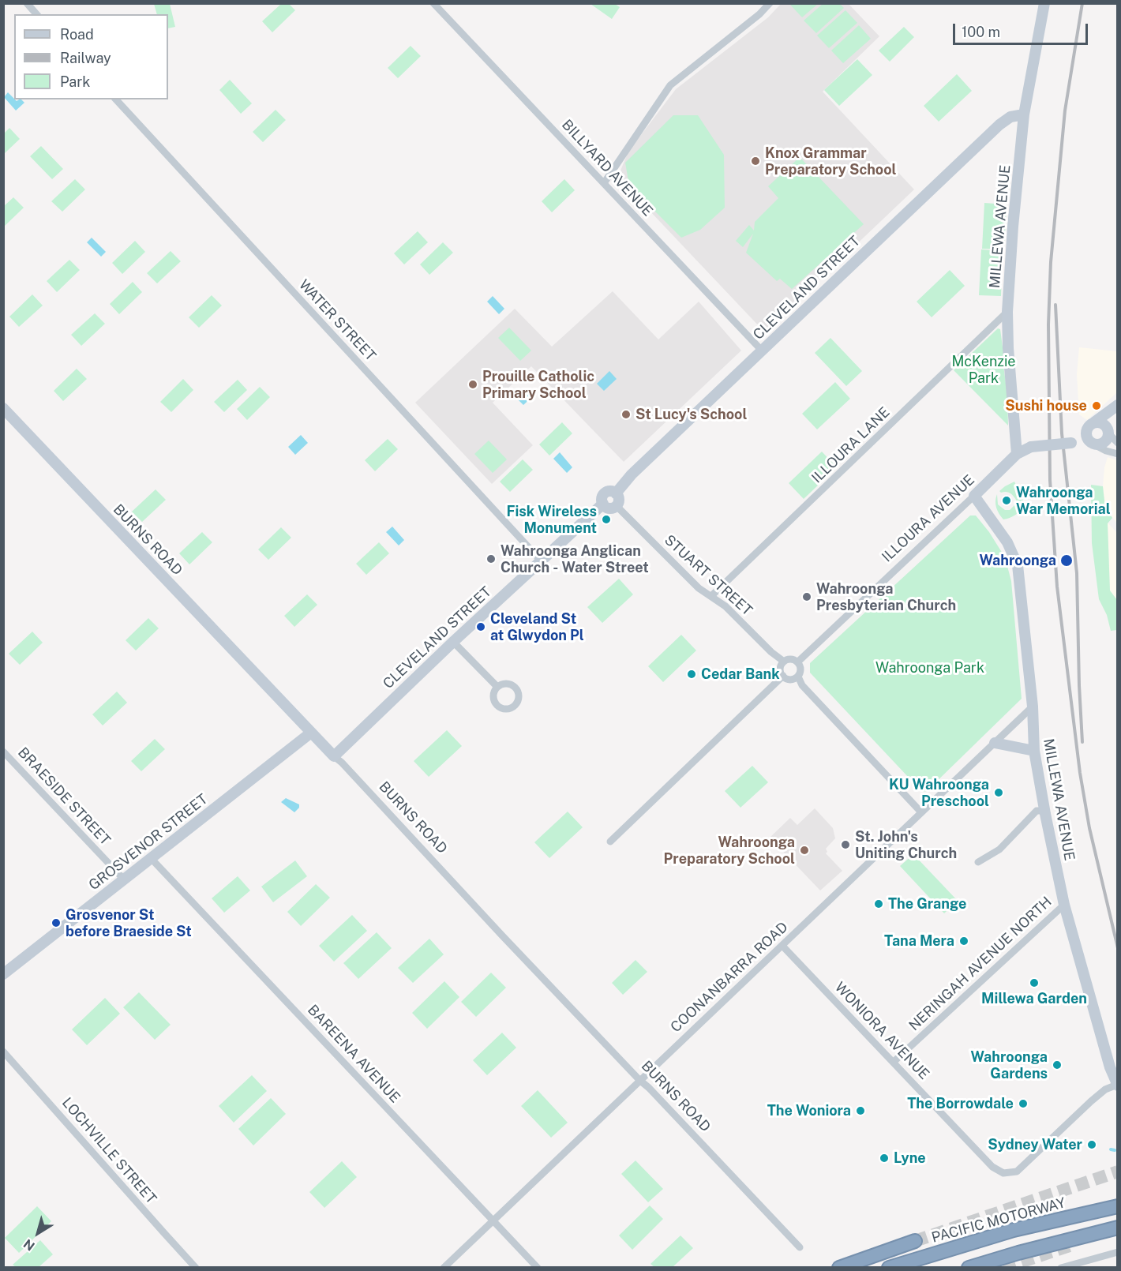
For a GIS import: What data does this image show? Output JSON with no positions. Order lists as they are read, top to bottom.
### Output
{
  "streets": {
    "highway": ["PACIFIC MOTORWAY"],
    "street": [
      "BILLYARD AVENUE",
      "MILLEWA AVENUE",
      "CLEVELAND STREET",
      "WATER STREET",
      "ILLOURA LANE",
      "ILLOURA AVENUE",
      "BURNS ROAD",
      "STUART STREET",
      "BRAESIDE STREET",
      "GROSVENOR STREET",
      "NERINGAH AVENUE NORTH",
      "COONANBARRA ROAD",
      "WONIORA AVENUE",
      "BAREENA AVENUE",
      "LOCHVILLE STREET"
    ]
  },
  "crossings": [
    ["BILLYARD AVENUE", "CLEVELAND STREET"],
    ["MILLEWA AVENUE", "CLEVELAND STREET"],
    ["MILLEWA AVENUE", "ILLOURA LANE"],
    ["MILLEWA AVENUE", "ILLOURA AVENUE"],
    ["MILLEWA AVENUE", "NERINGAH AVENUE NORTH"],
    ["MILLEWA AVENUE", "COONANBARRA ROAD"],
    ["MILLEWA AVENUE", "WONIORA AVENUE"],
    ["CLEVELAND STREET", "WATER STREET"],
    ["CLEVELAND STREET", "BURNS ROAD"],
    ["CLEVELAND STREET", "STUART STREET"],
    ["ILLOURA LANE", "STUART STREET"],
    ["ILLOURA AVENUE", "STUART STREET"],
    ["BURNS ROAD", "GROSVENOR STREET"],
    ["BURNS ROAD", "COONANBARRA ROAD"],
    ["BRAESIDE STREET", "GROSVENOR STREET"],
    ["GROSVENOR STREET", "BAREENA AVENUE"],
    ["NERINGAH AVENUE NORTH", "WONIORA AVENUE"],
    ["COONANBARRA ROAD", "WONIORA AVENUE"],
    ["COONANBARRA ROAD", "BAREENA AVENUE"]
  ],
  "parks": ["McKenzie Park", "Wahroonga Park"],
  "places": [
    "Knox Grammar Preparatory School",
    "Prouille Catholic Primary School",
    "Sushi house",
    "St Lucy's School",
    "Wahroonga War Memorial",
    "Fisk Wireless Monument",
    "Wahroonga Anglican Church - Water Street",
    "Wahroonga",
    "Wahroonga Presbyterian Church",
    "Cleveland St at Glwydon Pl",
    "Cedar Bank",
    "KU Wahroonga Preschool",
    "St. John's Uniting Church",
    "Wahroonga Preparatory School",
    "The Grange",
    "Grosvenor St before Braeside St",
    "Tana Mera",
    "Millewa Garden",
    "Wahroonga Gardens",
    "The Borrowdale",
    "The Woniora",
    "Sydney Water",
    "Lyne"
  ],
  "legend": ["Road", "Railway", "Park"],
  "scale_bar": "100 m",
  "north": "bottom left"
}
